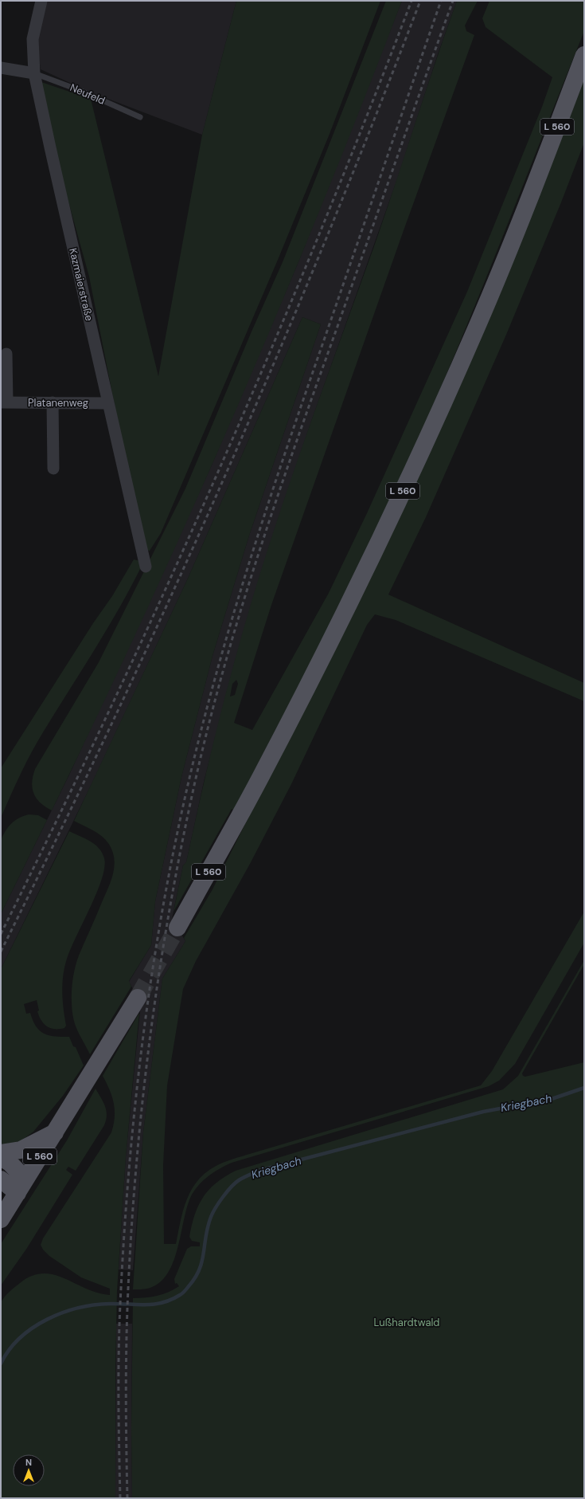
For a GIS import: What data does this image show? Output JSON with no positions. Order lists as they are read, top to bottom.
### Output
{
  "streets": {
    "main road": ["L 560"],
    "street": ["Kazmaierstraße", "Platanenweg"],
    "lane": ["Neufeld"]
  },
  "crossings": [
    ["Neufeld", "Kazmaierstraße"],
    ["Kazmaierstraße", "Platanenweg"]
  ],
  "water": ["Kriegbach"],
  "parks": ["Lußhardtwald"],
  "north": "top"
}
